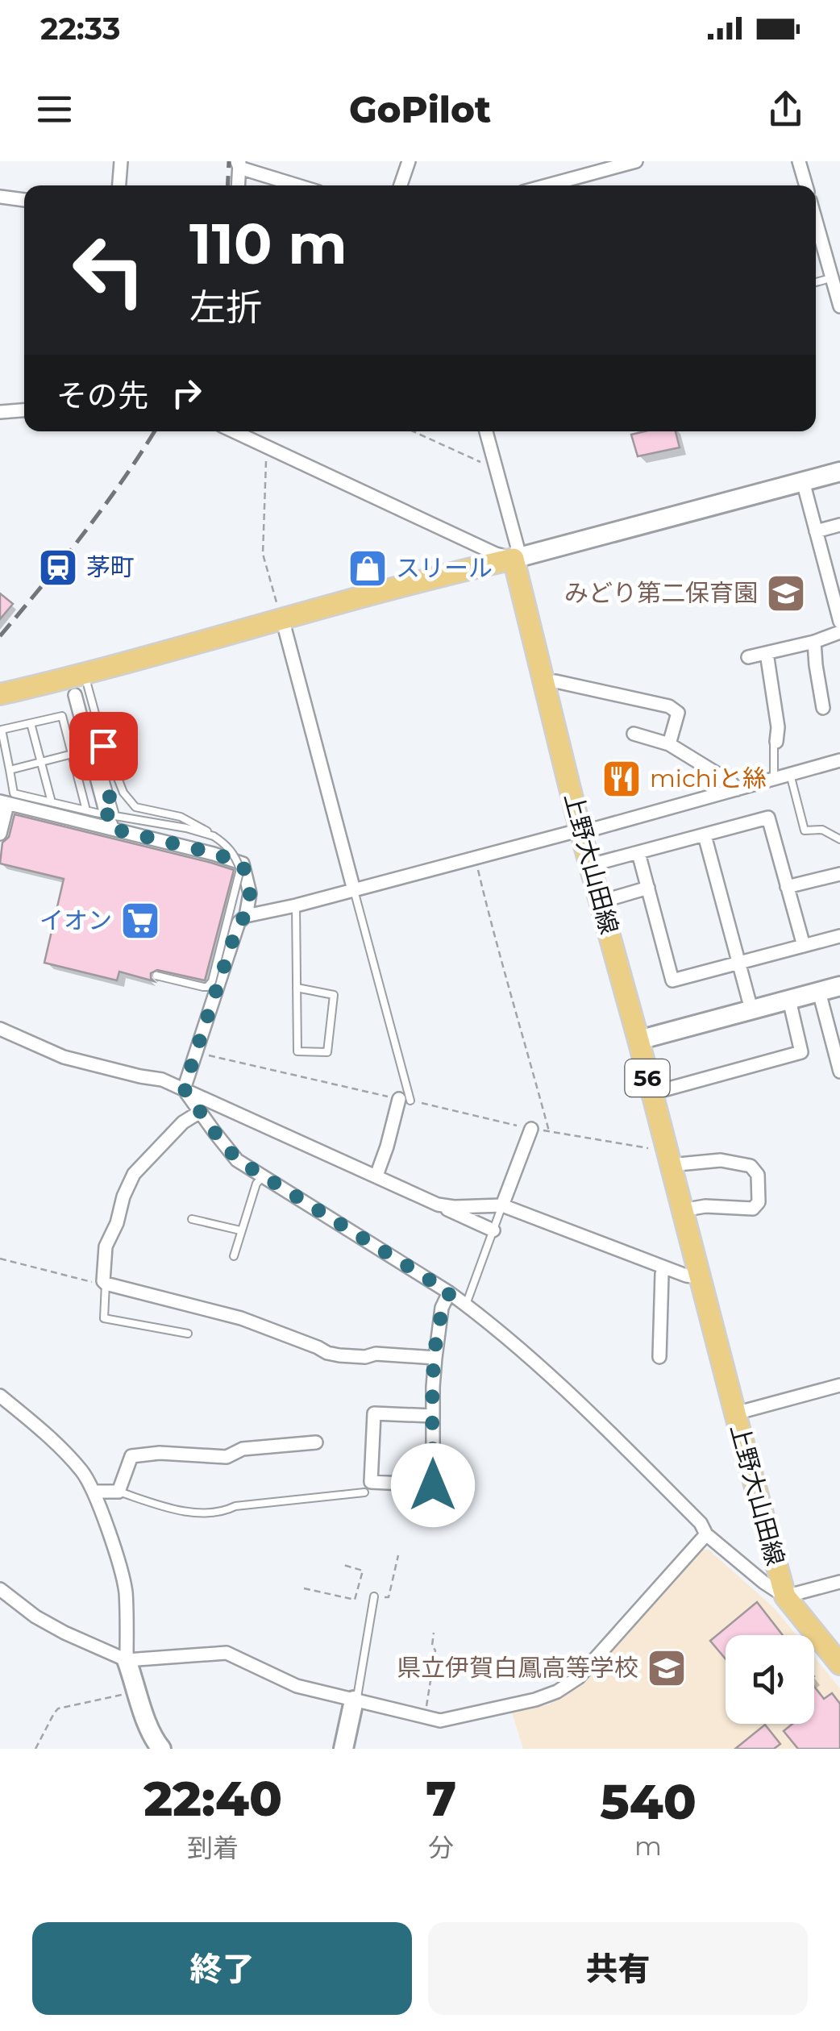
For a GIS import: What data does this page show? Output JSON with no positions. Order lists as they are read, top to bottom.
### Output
{
  "streets": {
    "main road": ["上野大山田線", "56"]
  },
  "places": {
    "station": ["茅町"],
    "shop": ["スリール"],
    "school or university": ["みどり第二保育園", "県立伊賀白鳳高等学校"],
    "restaurant": ["michiと絲"],
    "supermarket": ["イオン"]
  },
  "page": {
    "status": "22:33",
    "header": "GoPilot",
    "turn": ["110 m", "左折"],
    "then": "その先",
    "eta": [
      "22:40",
      "到着",
      "7",
      "分",
      "540",
      "m"
    ],
    "buttons": ["終了", "共有"]
  }
}
